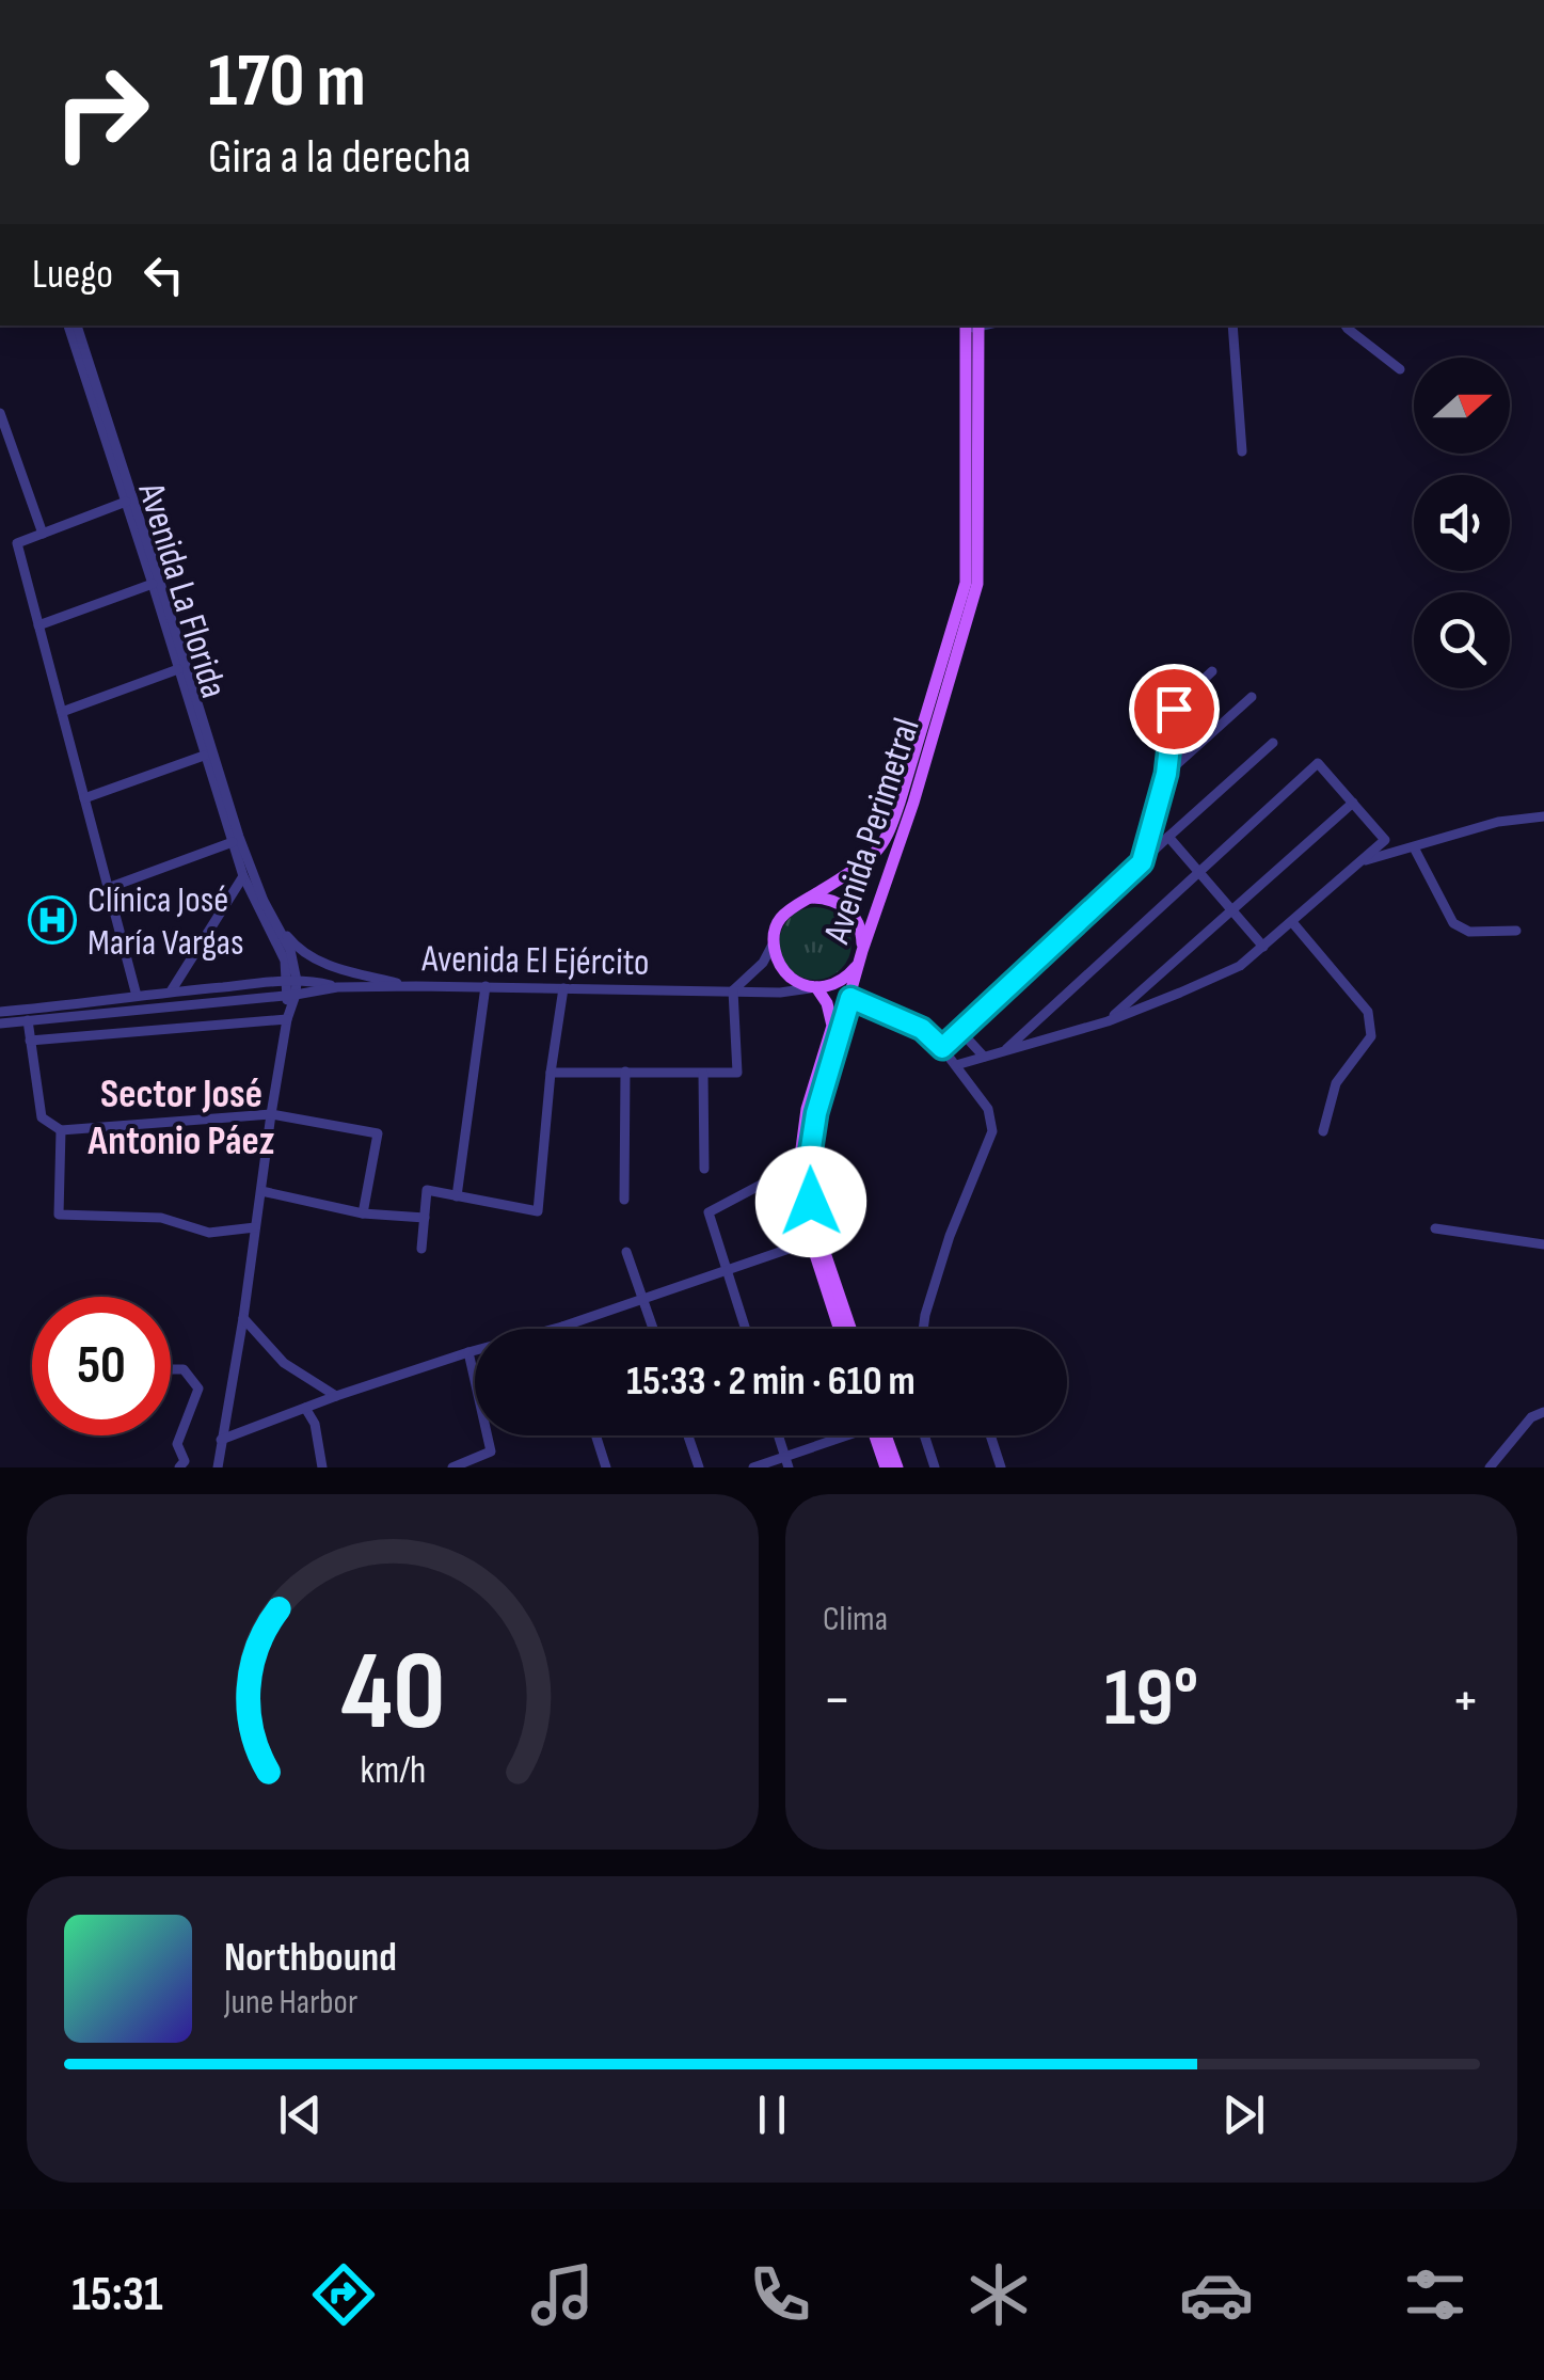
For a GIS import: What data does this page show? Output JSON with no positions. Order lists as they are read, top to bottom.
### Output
{
  "streets": {
    "main road": ["Avenida Perimetral"],
    "street": ["Avenida La Florida", "Avenida El Ejército"]
  },
  "crossings": [
    ["Avenida La Florida", "Avenida El Ejército"],
    ["Avenida Perimetral", "Avenida El Ejército"]
  ],
  "districts": ["Sector José Antonio Páez"],
  "places": {
    "hospital": ["Clínica José María Vargas"]
  },
  "north": "right",
  "page": {
    "turn": ["170 m", "Gira a la derecha"],
    "then": "Luego",
    "limit": "50",
    "trip": "15:33 · 2 min · 610 m",
    "tile": "Clima",
    "heat": ["−", "19°", "+"],
    "song": ["Northbound", "June Harbor"],
    "tabs": "15:31",
    "gauge": ["40", "km/h"]
  }
}
